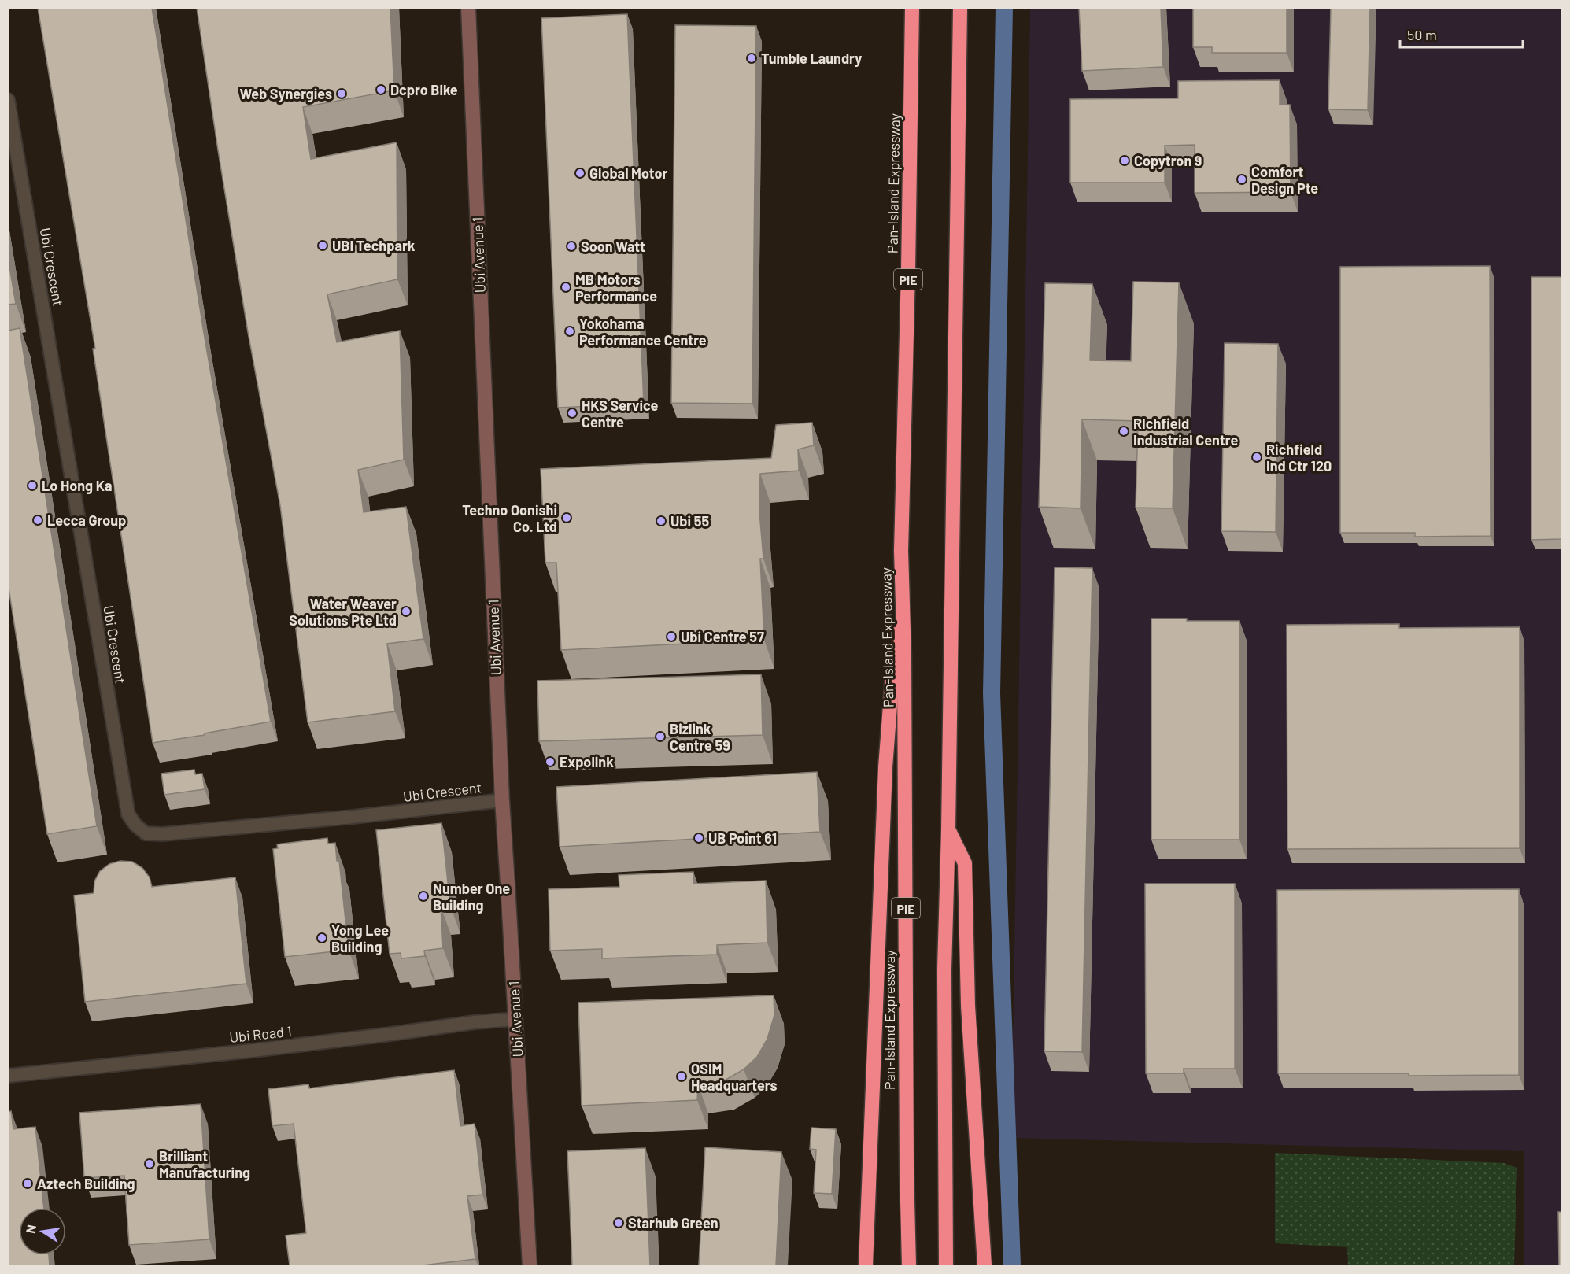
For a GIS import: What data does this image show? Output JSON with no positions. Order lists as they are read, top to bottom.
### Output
{
  "streets": {
    "highway": ["Pan-Island Expressway", "PIE"],
    "street": ["Ubi Avenue 1", "Ubi Crescent", "Ubi Road 1"]
  },
  "crossings": [
    ["Ubi Avenue 1", "Ubi Crescent"],
    ["Ubi Avenue 1", "Ubi Road 1"]
  ],
  "places": [
    "Tumble Laundry",
    "Dcpro Bike",
    "Web Synergies",
    "Copytron 9",
    "Global Motor",
    "Comfort Design Pte",
    "UBI Techpark",
    "Soon Watt",
    "MB Motors Performance",
    "Yokohama Performance Centre",
    "HKS Service Centre",
    "RIchfield Industrial Centre",
    "Richfield Ind Ctr 120",
    "Lo Hong Ka",
    "Techno Oonishi Co. Ltd",
    "Lecca Group",
    "Ubi 55",
    "Water Weaver Solutions Pte Ltd",
    "Ubi Centre 57",
    "Bizlink Centre 59",
    "Expolink",
    "UB Point 61",
    "Number One Building",
    "Yong Lee Building",
    "OSIM Headquarters",
    "Brilliant Manufacturing",
    "Aztech Building",
    "Starhub Green"
  ],
  "scale_bar": "50 m",
  "north": "left"
}
